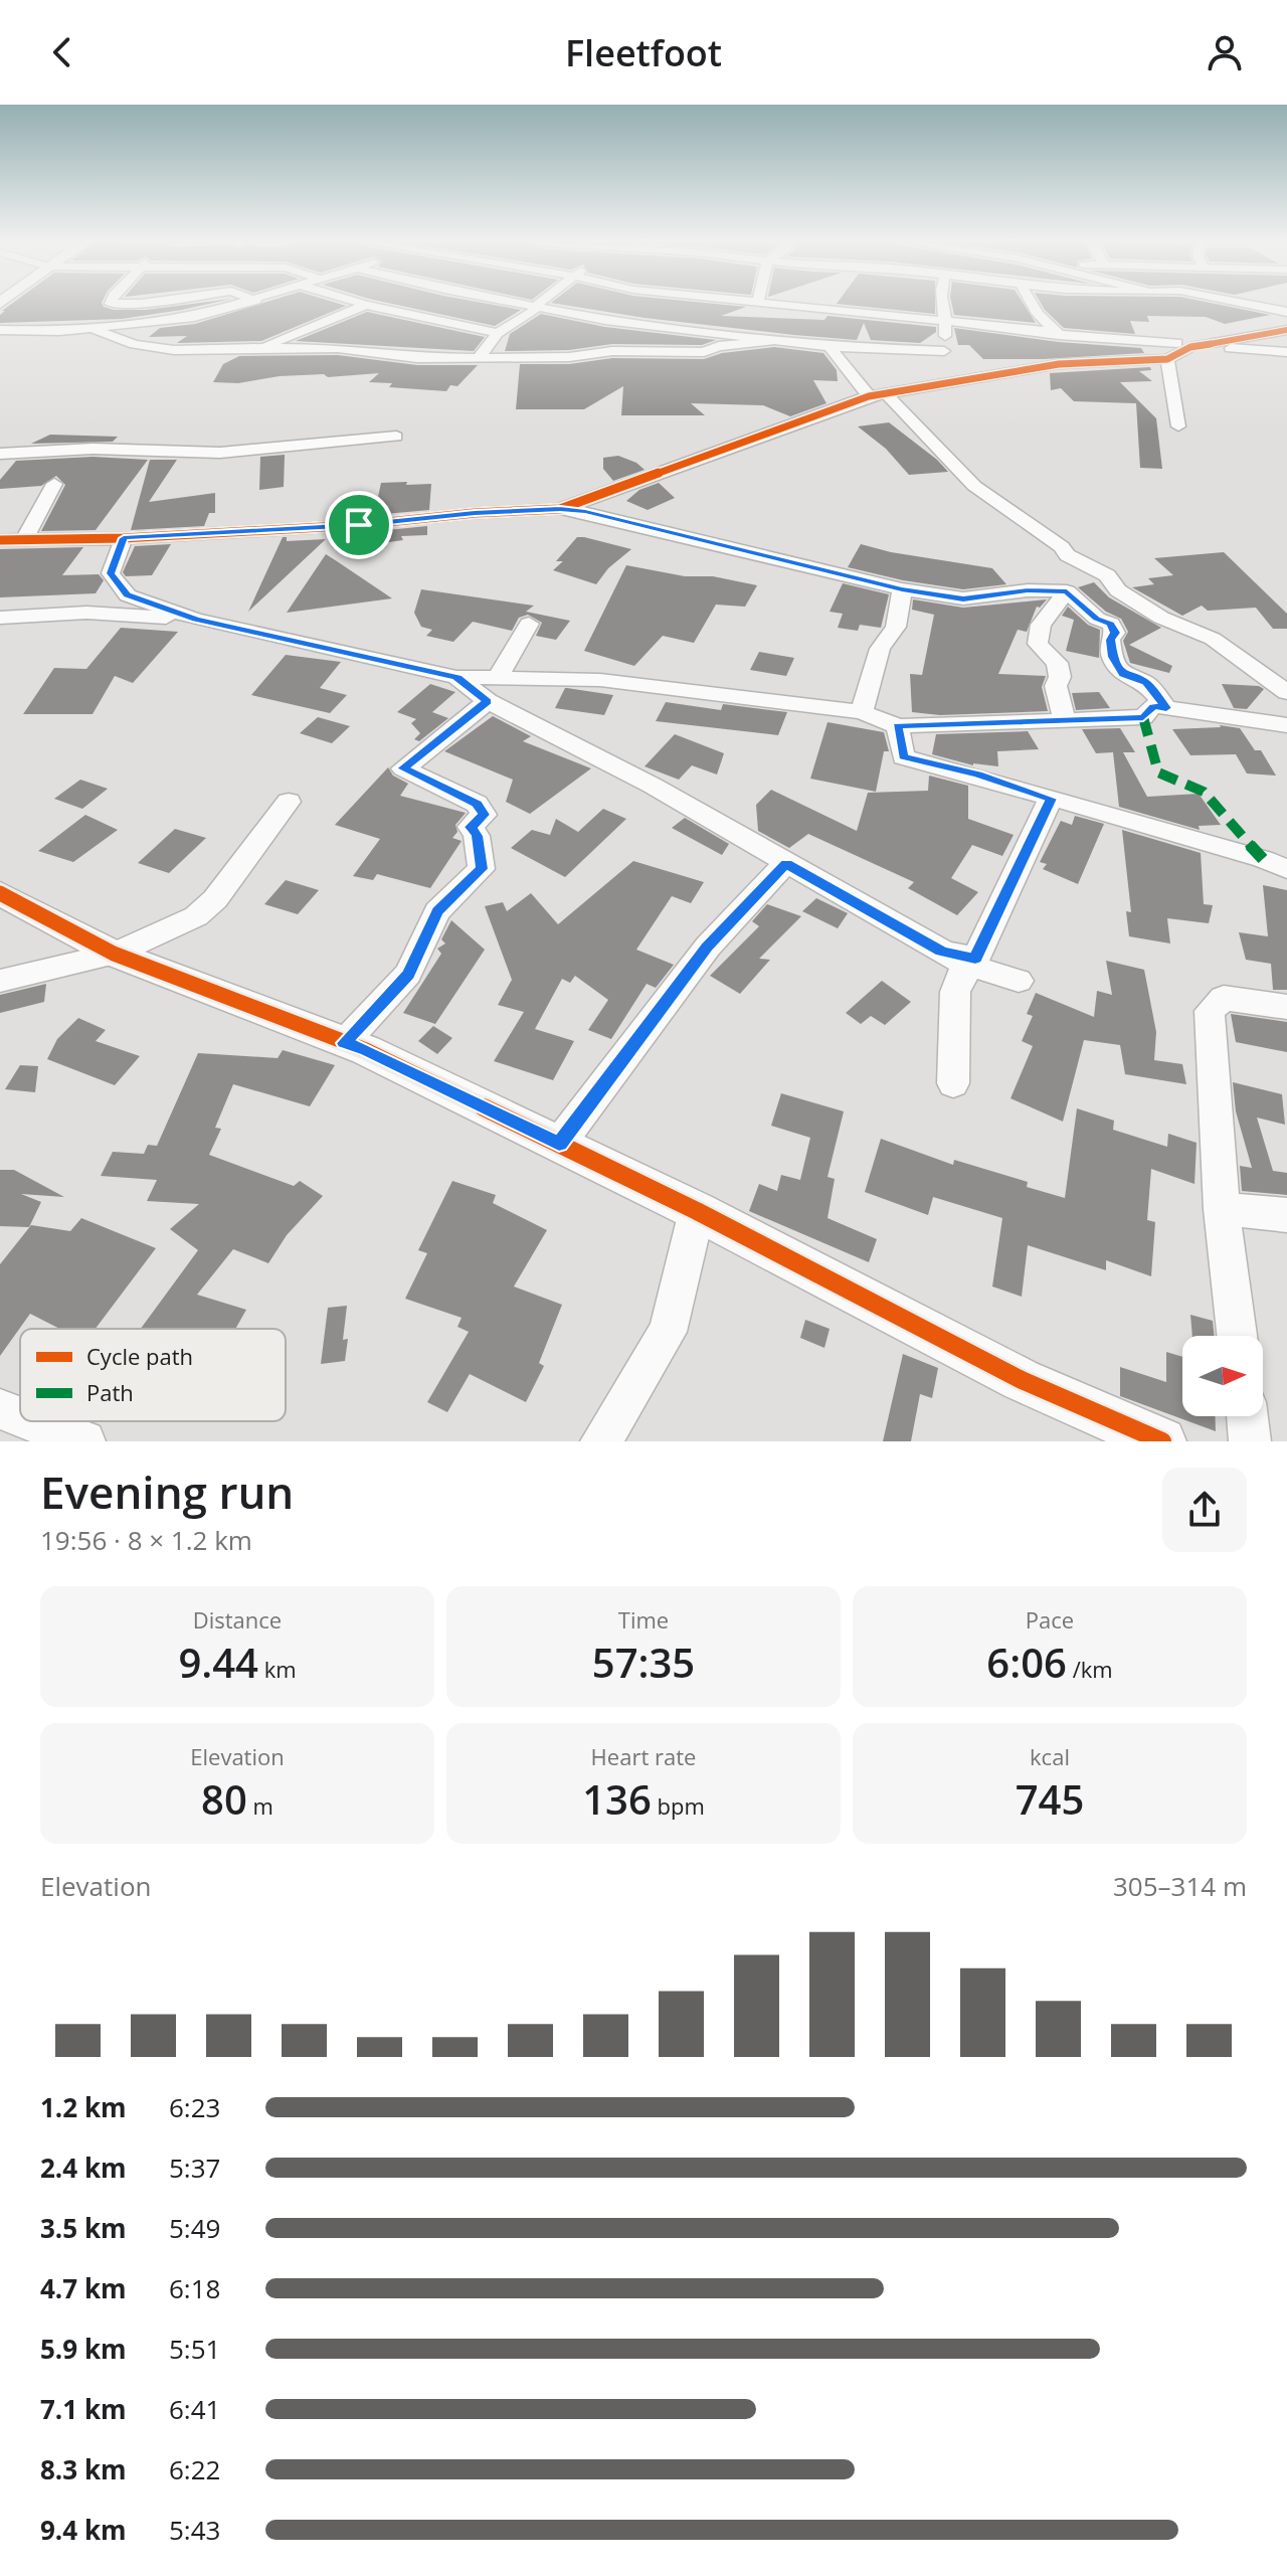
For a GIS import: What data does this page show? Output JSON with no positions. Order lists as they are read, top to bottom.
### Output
{
  "legend": ["Cycle path", "Path"],
  "north": "right",
  "page": {
    "header": "Fleetfoot",
    "heading": ["Evening run", "19:56 · 8 × 1.2 km"],
    "stats": [
      ["Distance", "9.44 km"],
      ["Time", "57:35"],
      ["Pace", "6:06 /km"],
      ["Elevation", "80 m"],
      ["Heart rate", "136 bpm"],
      ["kcal", "745"]
    ],
    "chart": ["Elevation", "305–314 m"],
    "list": [
      {
        "name": "1.2 km",
        "note": "6:23"
      },
      {
        "name": "2.4 km",
        "note": "5:37"
      },
      {
        "name": "3.5 km",
        "note": "5:49"
      },
      {
        "name": "4.7 km",
        "note": "6:18"
      },
      {
        "name": "5.9 km",
        "note": "5:51"
      },
      {
        "name": "7.1 km",
        "note": "6:41"
      },
      {
        "name": "8.3 km",
        "note": "6:22"
      },
      {
        "name": "9.4 km",
        "note": "5:43"
      }
    ]
  }
}
